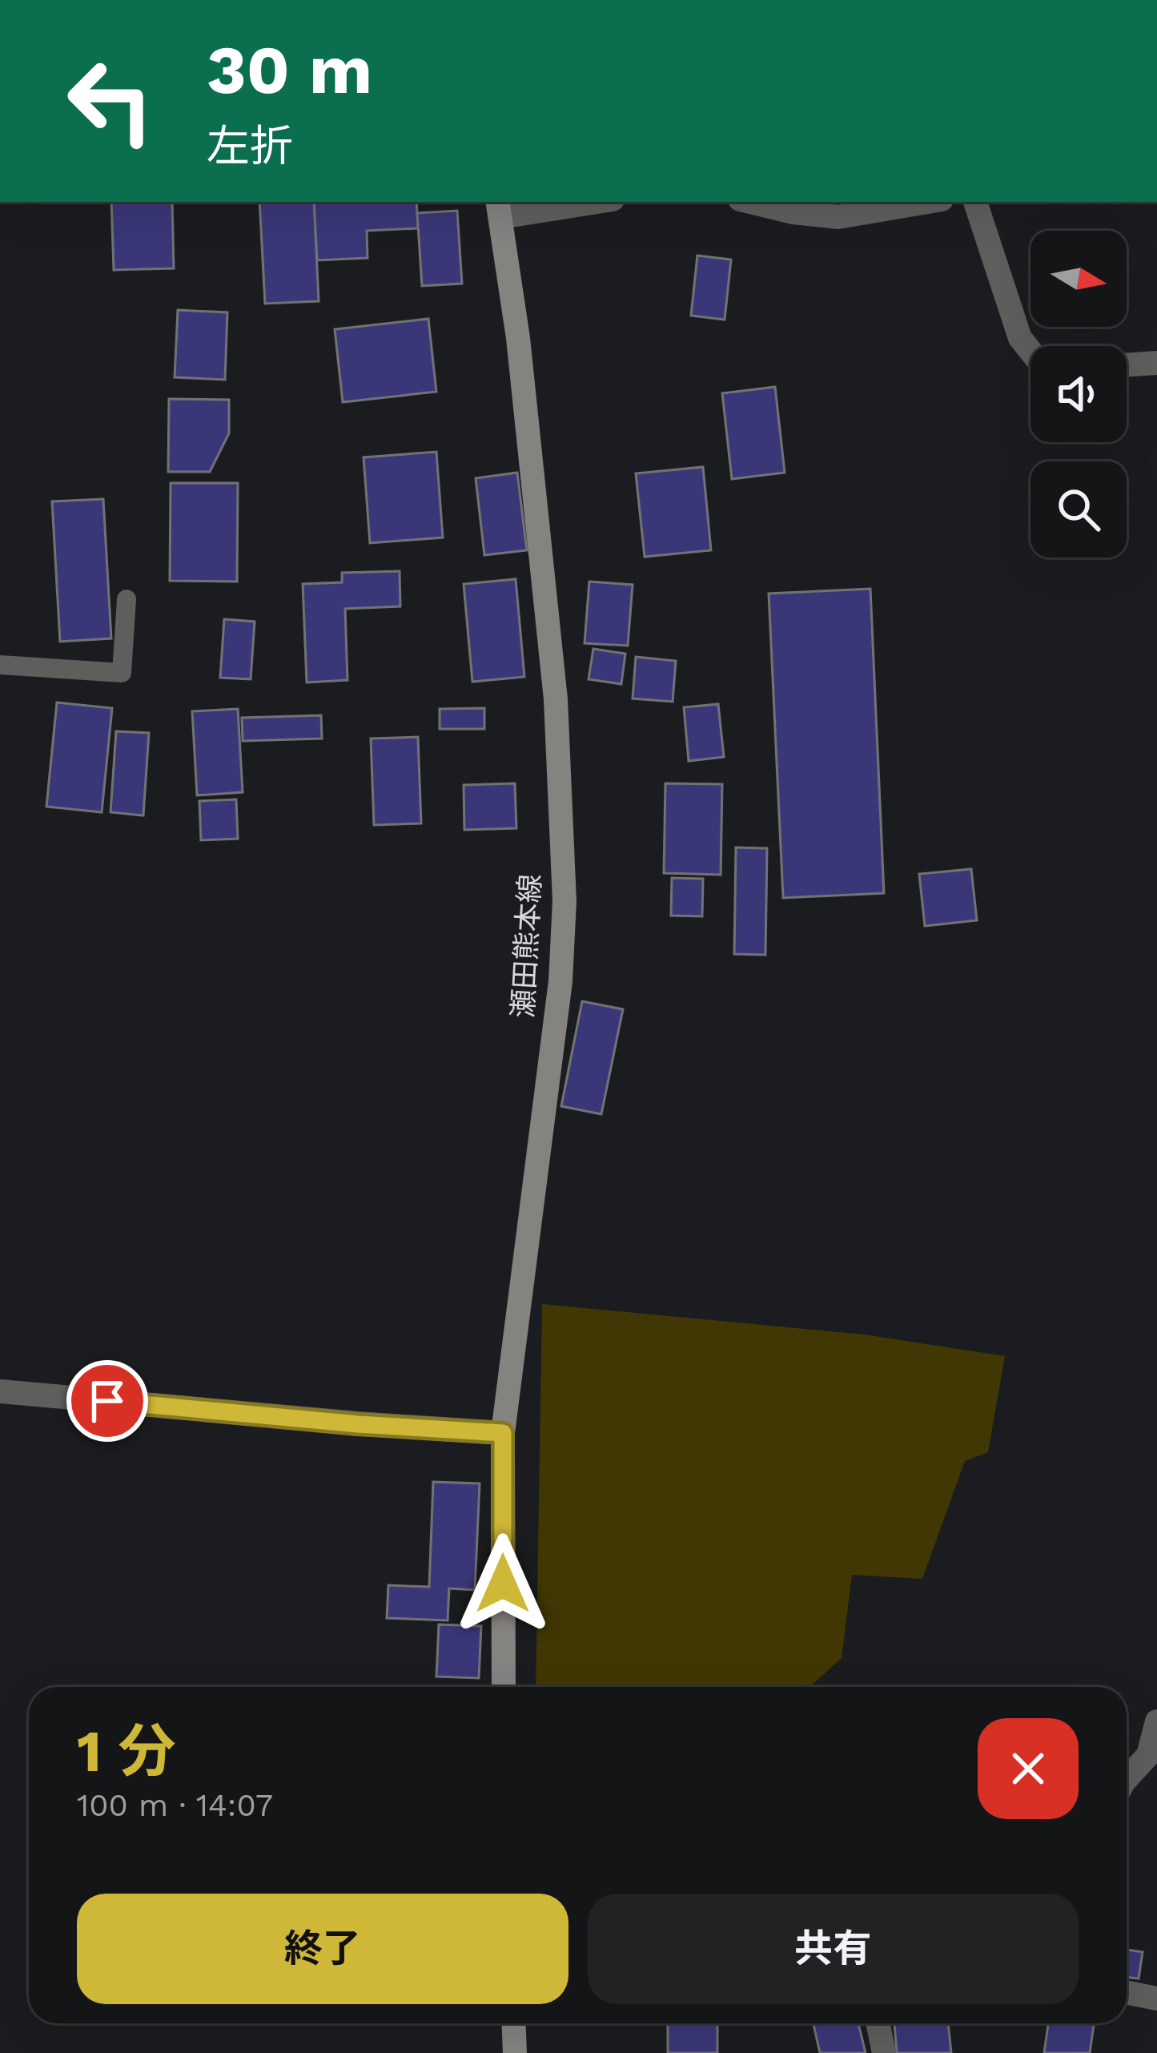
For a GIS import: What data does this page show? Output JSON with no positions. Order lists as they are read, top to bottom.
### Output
{
  "streets": {
    "main road": ["瀬田熊本線"]
  },
  "north": "right",
  "page": {
    "turn": ["30 m", "左折"],
    "heading": ["1 分", "100 m · 14:07"],
    "buttons": ["終了", "共有"]
  }
}
